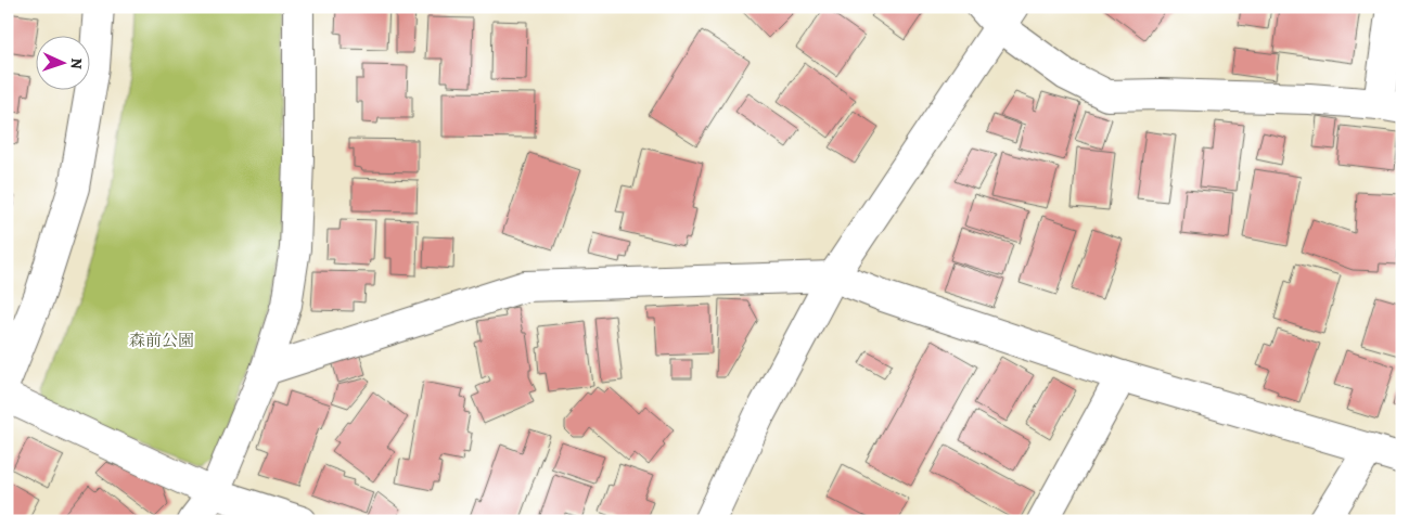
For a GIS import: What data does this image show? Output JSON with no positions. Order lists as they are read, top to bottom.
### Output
{
  "parks": ["森前公園"],
  "north": "right"
}
